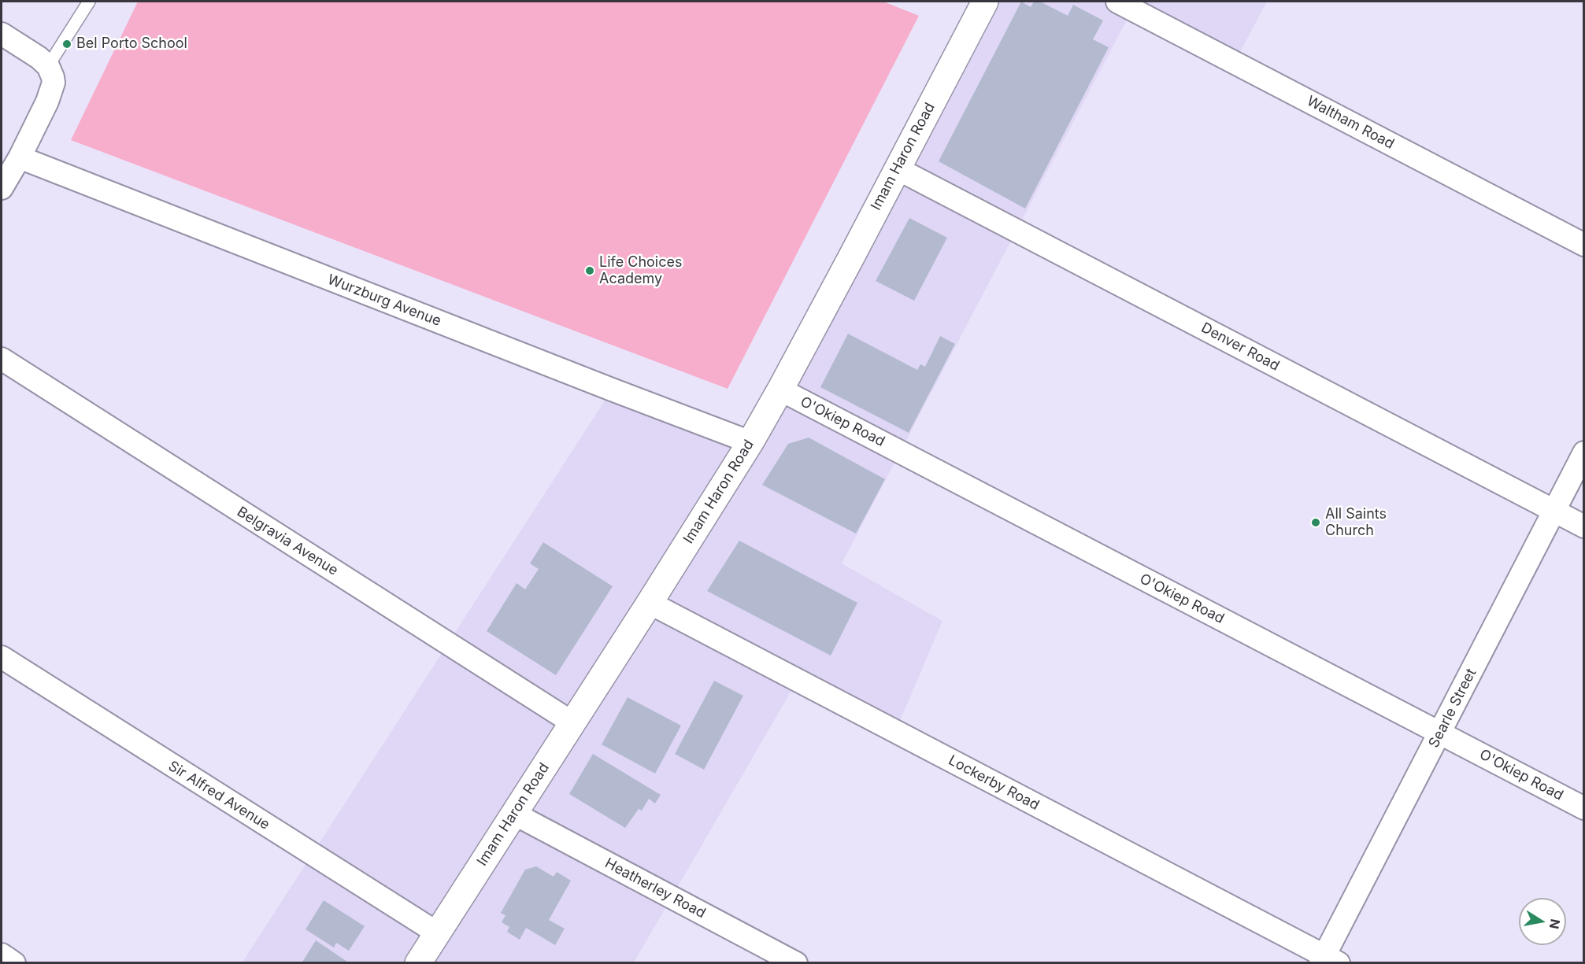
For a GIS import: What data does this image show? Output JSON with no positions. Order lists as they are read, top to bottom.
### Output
{
  "streets": {
    "street": [
      "Waltham Road",
      "Imam Haron Road",
      "Wurzburg Avenue",
      "Denver Road",
      "O'Okiep Road",
      "Belgravia Avenue",
      "Searle Street",
      "Lockerby Road",
      "Sir Alfred Avenue",
      "Heatherley Road"
    ]
  },
  "crossings": [
    ["Imam Haron Road", "Wurzburg Avenue"],
    ["Imam Haron Road", "Denver Road"],
    ["Imam Haron Road", "O'Okiep Road"],
    ["Imam Haron Road", "Belgravia Avenue"],
    ["Imam Haron Road", "Lockerby Road"],
    ["Imam Haron Road", "Sir Alfred Avenue"],
    ["Imam Haron Road", "Heatherley Road"],
    ["Denver Road", "Searle Street"],
    ["O'Okiep Road", "Searle Street"],
    ["Searle Street", "Lockerby Road"]
  ],
  "places": ["Bel Porto School", "Life Choices Academy", "All Saints Church"],
  "north": "right"
}
